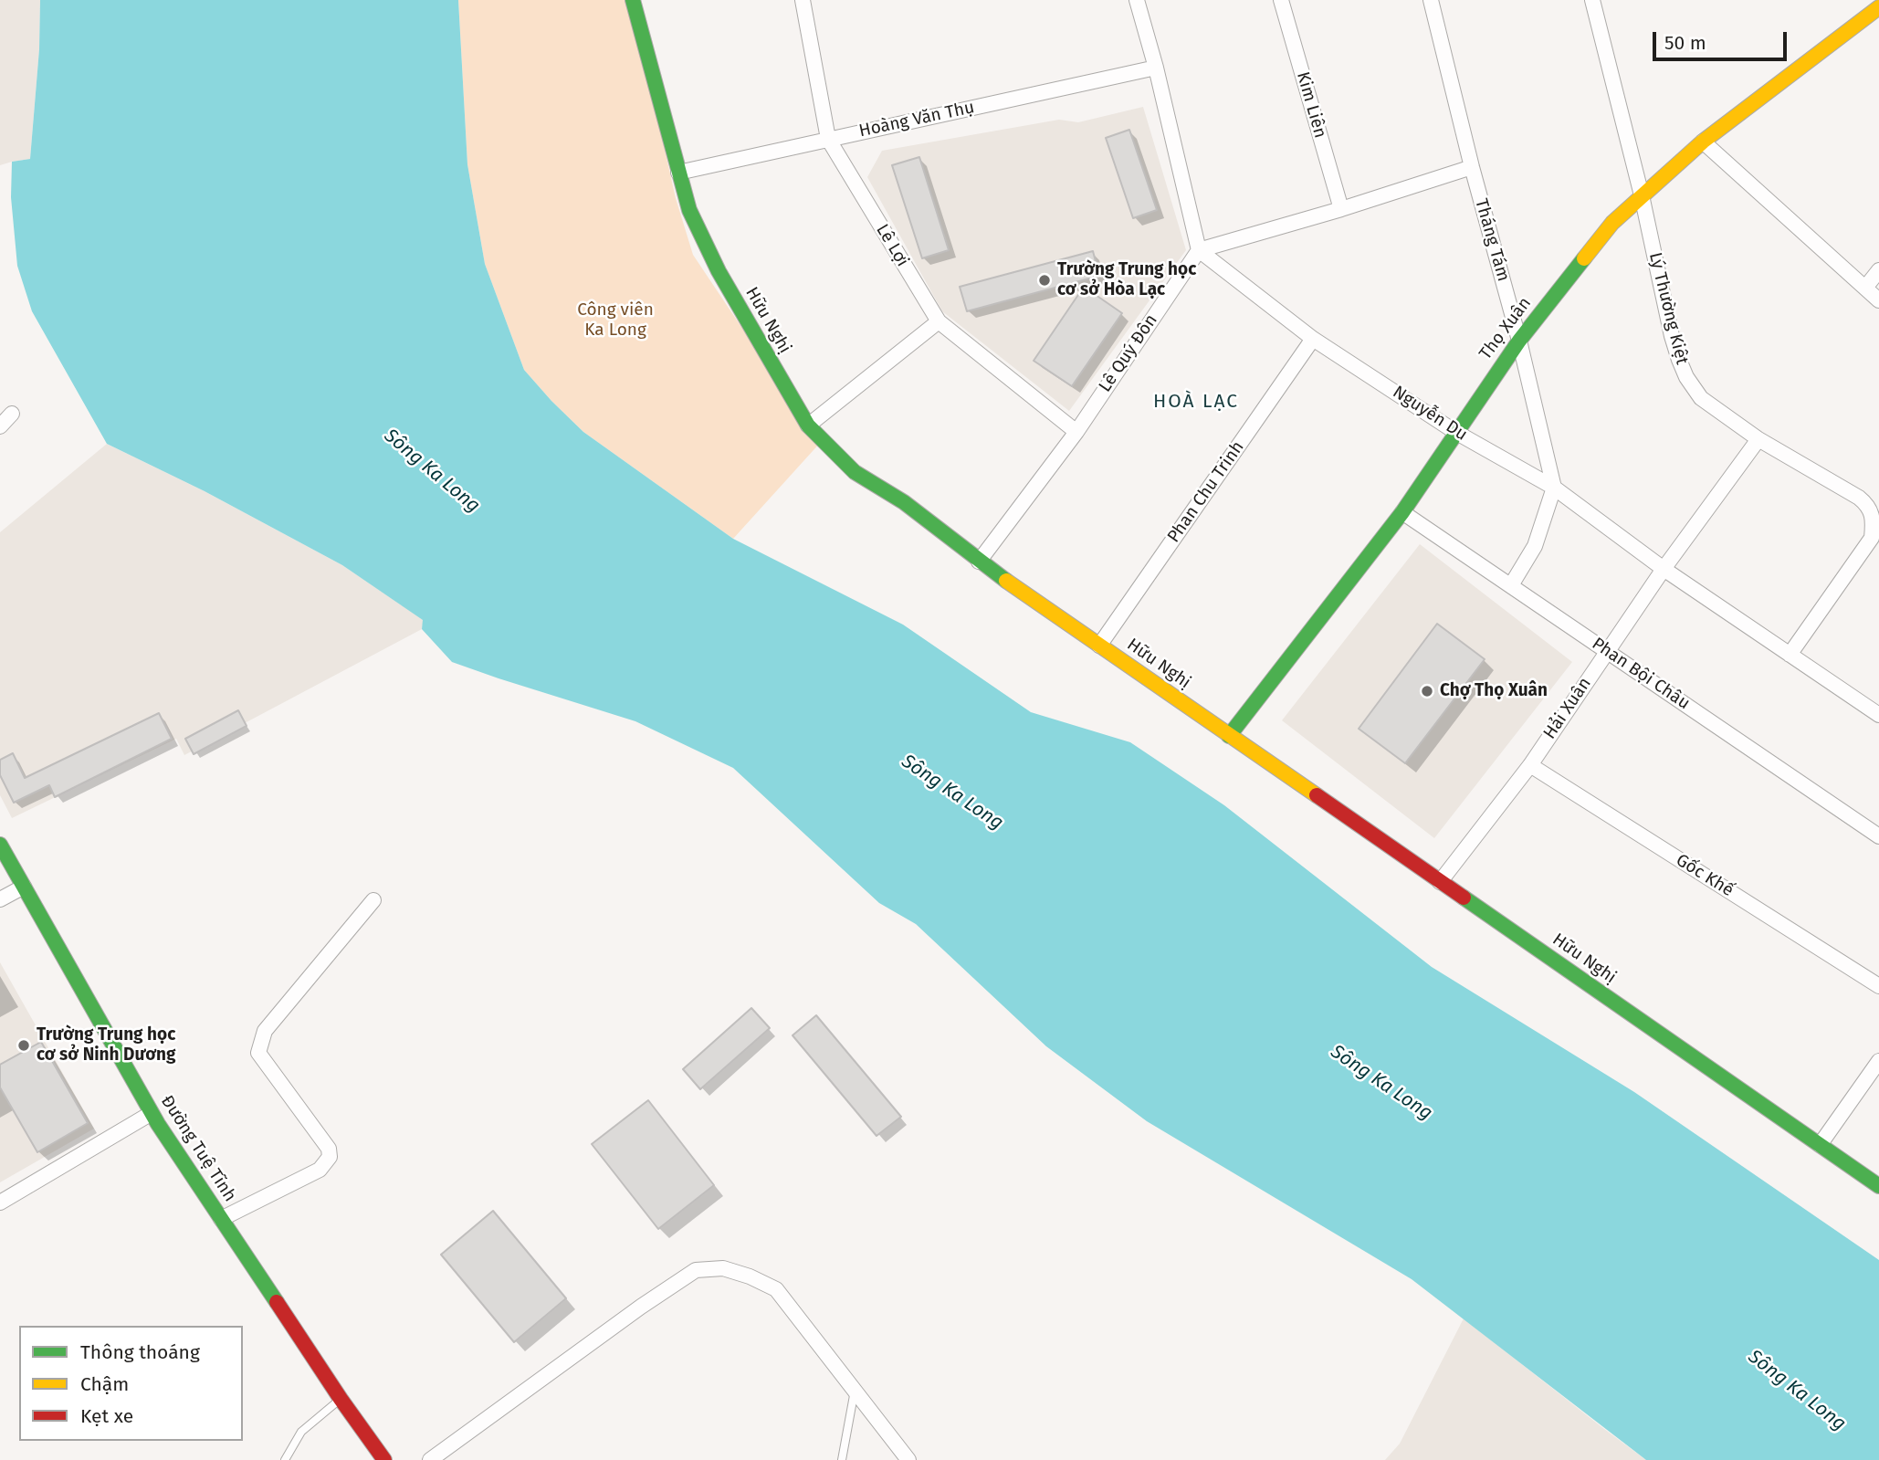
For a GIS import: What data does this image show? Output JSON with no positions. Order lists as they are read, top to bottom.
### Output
{
  "streets": {
    "street": [
      "Kim Liên",
      "Hoàng Văn Thụ",
      "Tháng Tám",
      "Lê Lợi",
      "Lý Thường Kiệt",
      "Hữu Nghị",
      "Thọ Xuân",
      "Lê Quý Đôn",
      "Nguyễn Du",
      "Phan Chu Trinh",
      "Phan Bội Châu",
      "Hải Xuân",
      "Gốc Khế",
      "Đường Tuệ Tĩnh"
    ]
  },
  "crossings": [
    ["Hoàng Văn Thụ", "Lê Lợi"],
    ["Hoàng Văn Thụ", "Hữu Nghị"],
    ["Tháng Tám", "Thọ Xuân"],
    ["Tháng Tám", "Nguyễn Du"],
    ["Lê Lợi", "Lê Quý Đôn"],
    ["Lý Thường Kiệt", "Thọ Xuân"],
    ["Lý Thường Kiệt", "Nguyễn Du"],
    ["Lý Thường Kiệt", "Hải Xuân"],
    ["Hữu Nghị", "Thọ Xuân"],
    ["Hữu Nghị", "Lê Quý Đôn"],
    ["Hữu Nghị", "Phan Chu Trinh"],
    ["Hữu Nghị", "Hải Xuân"],
    ["Thọ Xuân", "Nguyễn Du"],
    ["Thọ Xuân", "Phan Bội Châu"],
    ["Lê Quý Đôn", "Nguyễn Du"],
    ["Nguyễn Du", "Phan Chu Trinh"],
    ["Nguyễn Du", "Hải Xuân"],
    ["Phan Bội Châu", "Hải Xuân"],
    ["Hải Xuân", "Gốc Khế"]
  ],
  "districts": ["HOÀ LẠC"],
  "water": ["Sông Ka Long"],
  "parks": ["Công viên Ka Long"],
  "places": ["Trường Trung học cơ sở Hòa Lạc", "Chợ Thọ Xuân", "Trường Trung học cơ sở Ninh Dương"],
  "legend": ["Thông thoáng", "Chậm", "Kẹt xe"],
  "scale_bar": "50 m"
}
